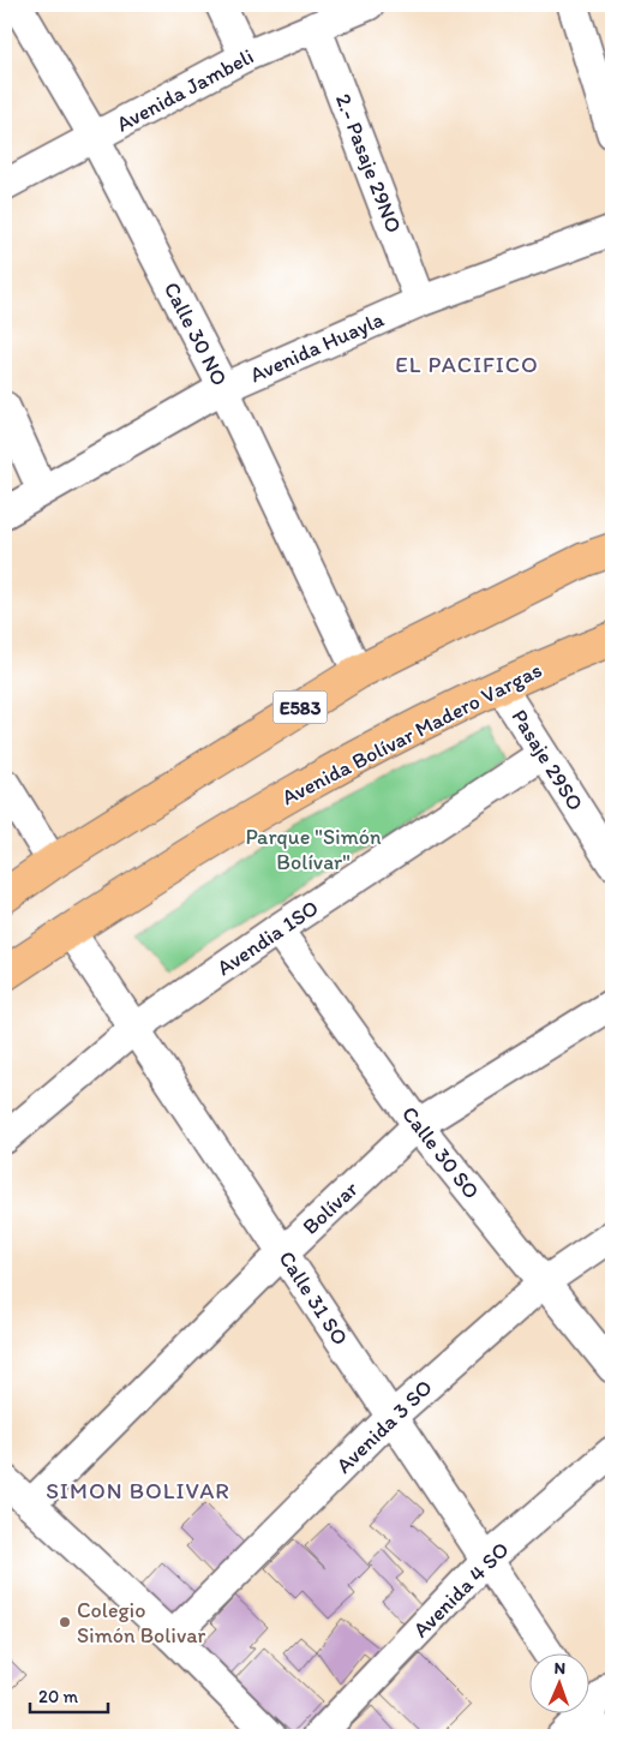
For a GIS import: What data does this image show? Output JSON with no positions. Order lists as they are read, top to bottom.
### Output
{
  "streets": {
    "main road": ["E583", "Avenida Bolívar Madero Vargas"],
    "street": [
      "Avenida Jambeli",
      "2.- Pasaje 29NO",
      "Calle 30 NO",
      "Avenida Huayla",
      "Pasaje 29SO",
      "Avendia 1SO",
      "Calle 30 SO",
      "Bolívar",
      "Calle 31 SO",
      "Avenida 3 SO",
      "Avenida 4 SO"
    ]
  },
  "crossings": [
    ["Avenida Jambeli", "2.- Pasaje 29NO"],
    ["Avenida Jambeli", "Calle 30 NO"],
    ["2.- Pasaje 29NO", "Avenida Huayla"],
    ["Calle 30 NO", "Avenida Huayla"],
    ["Calle 30 NO", "E583"],
    ["Avenida Bolívar Madero Vargas", "Pasaje 29SO"],
    ["Avenida Bolívar Madero Vargas", "Calle 31 SO"],
    ["Pasaje 29SO", "Avendia 1SO"],
    ["Avendia 1SO", "Calle 30 SO"],
    ["Avendia 1SO", "Calle 31 SO"],
    ["Calle 30 SO", "Bolívar"],
    ["Calle 30 SO", "Avenida 3 SO"],
    ["Bolívar", "Calle 31 SO"],
    ["Calle 31 SO", "Avenida 3 SO"],
    ["Calle 31 SO", "Avenida 4 SO"]
  ],
  "districts": ["EL PACIFICO", "SIMON BOLIVAR"],
  "parks": ["Parque \"Simón Bolívar\""],
  "places": ["Colegio Simón Bolivar"],
  "scale_bar": "20 m",
  "north": "top"
}
